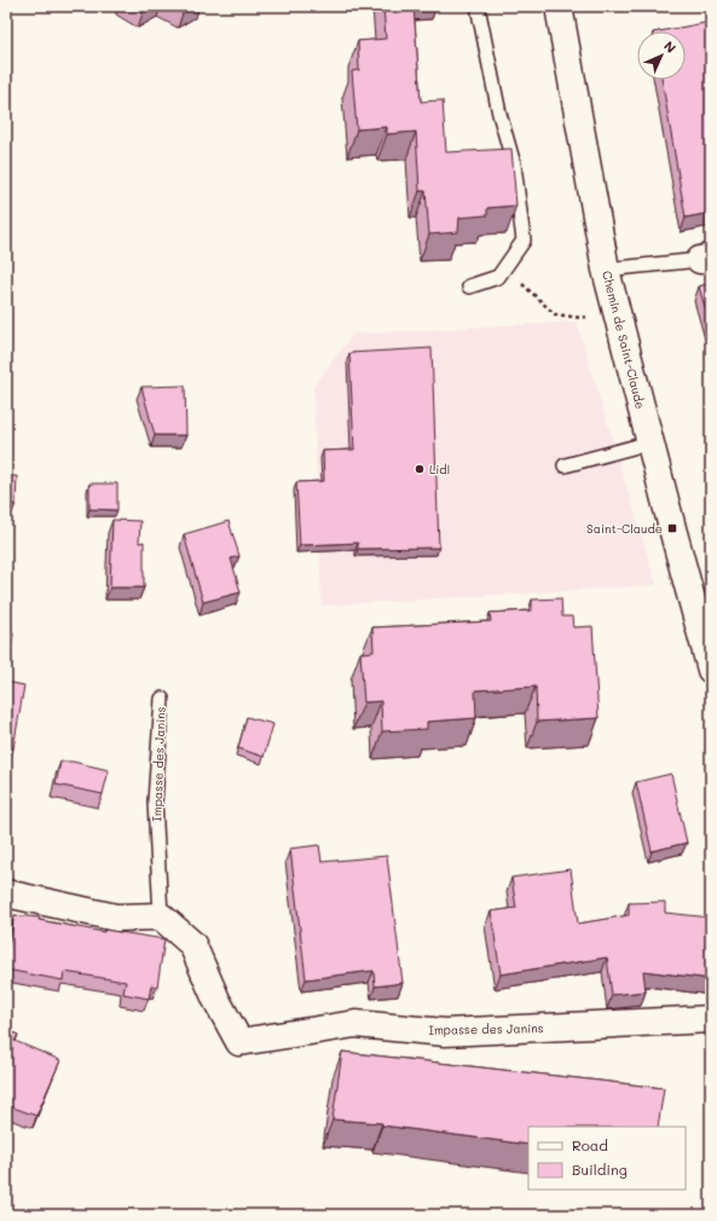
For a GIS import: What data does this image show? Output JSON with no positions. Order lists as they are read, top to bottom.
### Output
{
  "streets": {
    "street": ["Chemin de Saint-Claude", "Impasse des Janins"]
  },
  "places": {
    "other": ["Lidl"],
    "transit": ["Saint-Claude"]
  },
  "legend": ["Road", "Building"],
  "north": "top right"
}
